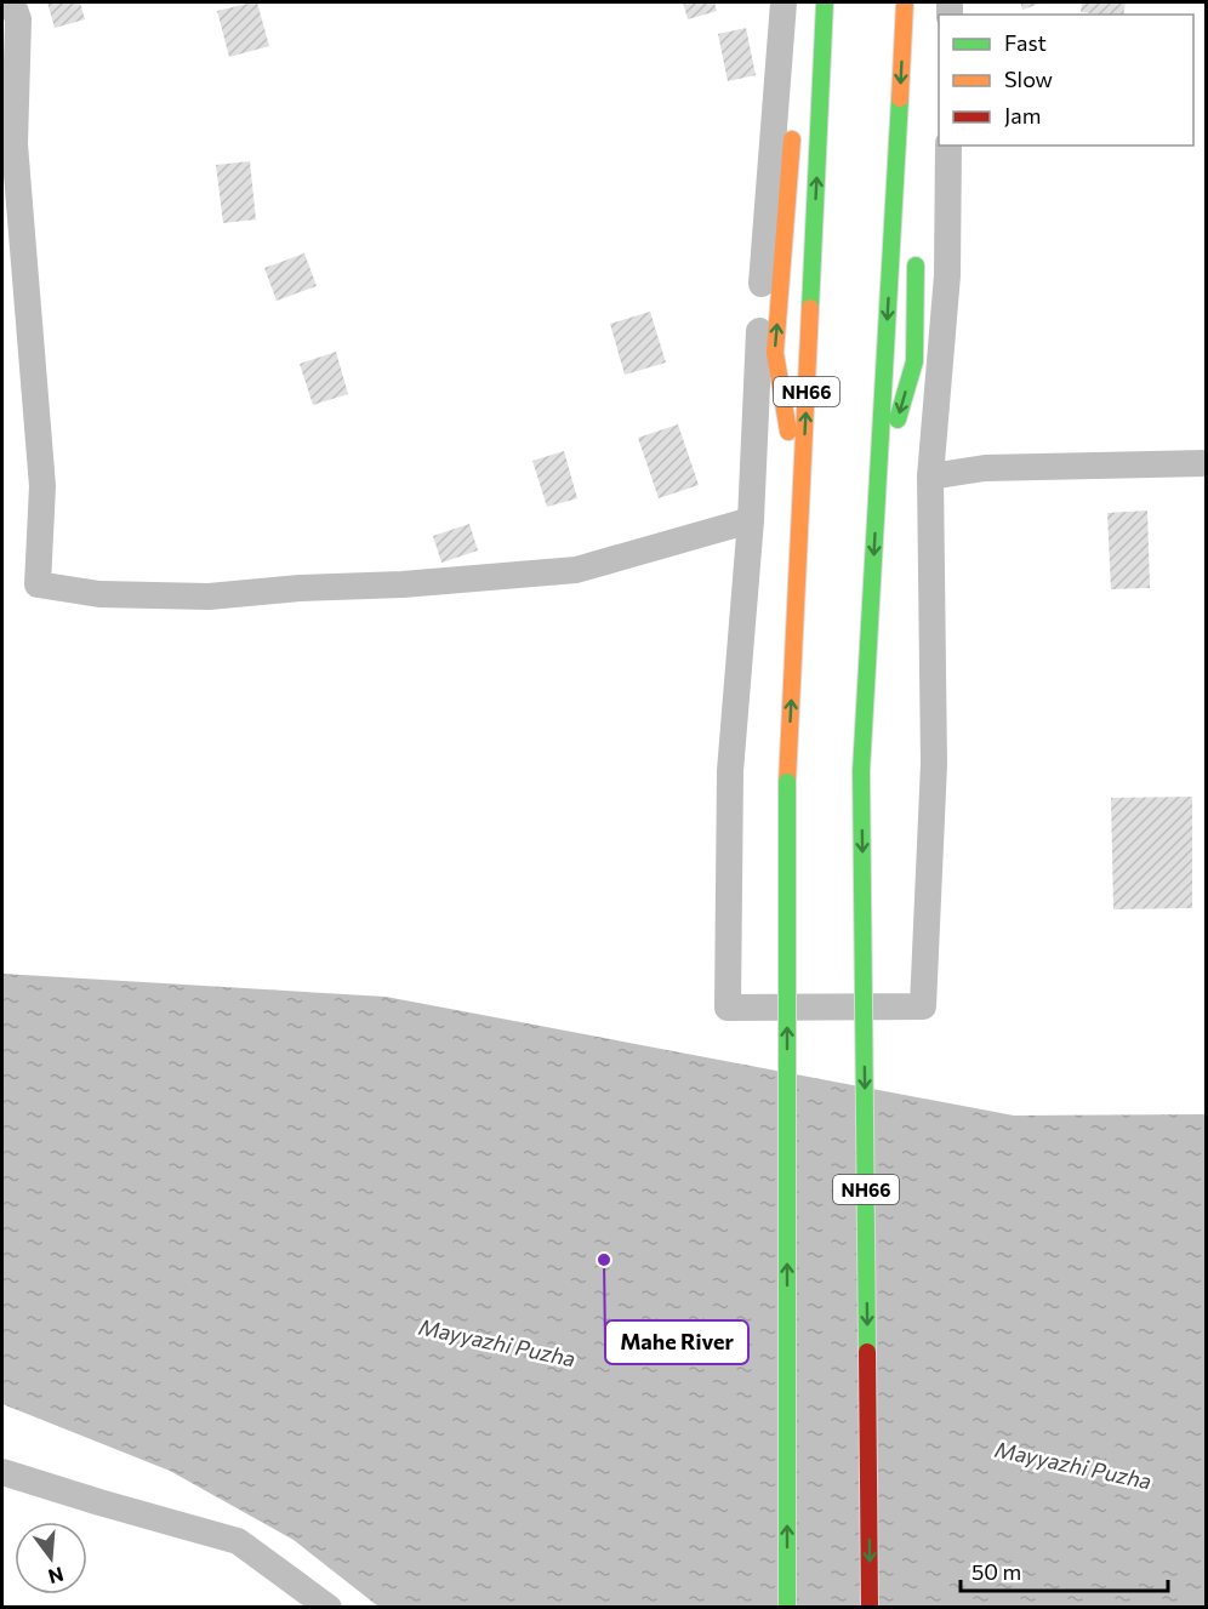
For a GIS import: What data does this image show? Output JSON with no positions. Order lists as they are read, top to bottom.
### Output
{
  "streets": {
    "highway": ["NH66"]
  },
  "water": ["Mayyazhi Puzha"],
  "places": ["Mahe River"],
  "legend": ["Fast", "Slow", "Jam"],
  "scale_bar": "50 m",
  "north": "bottom"
}
